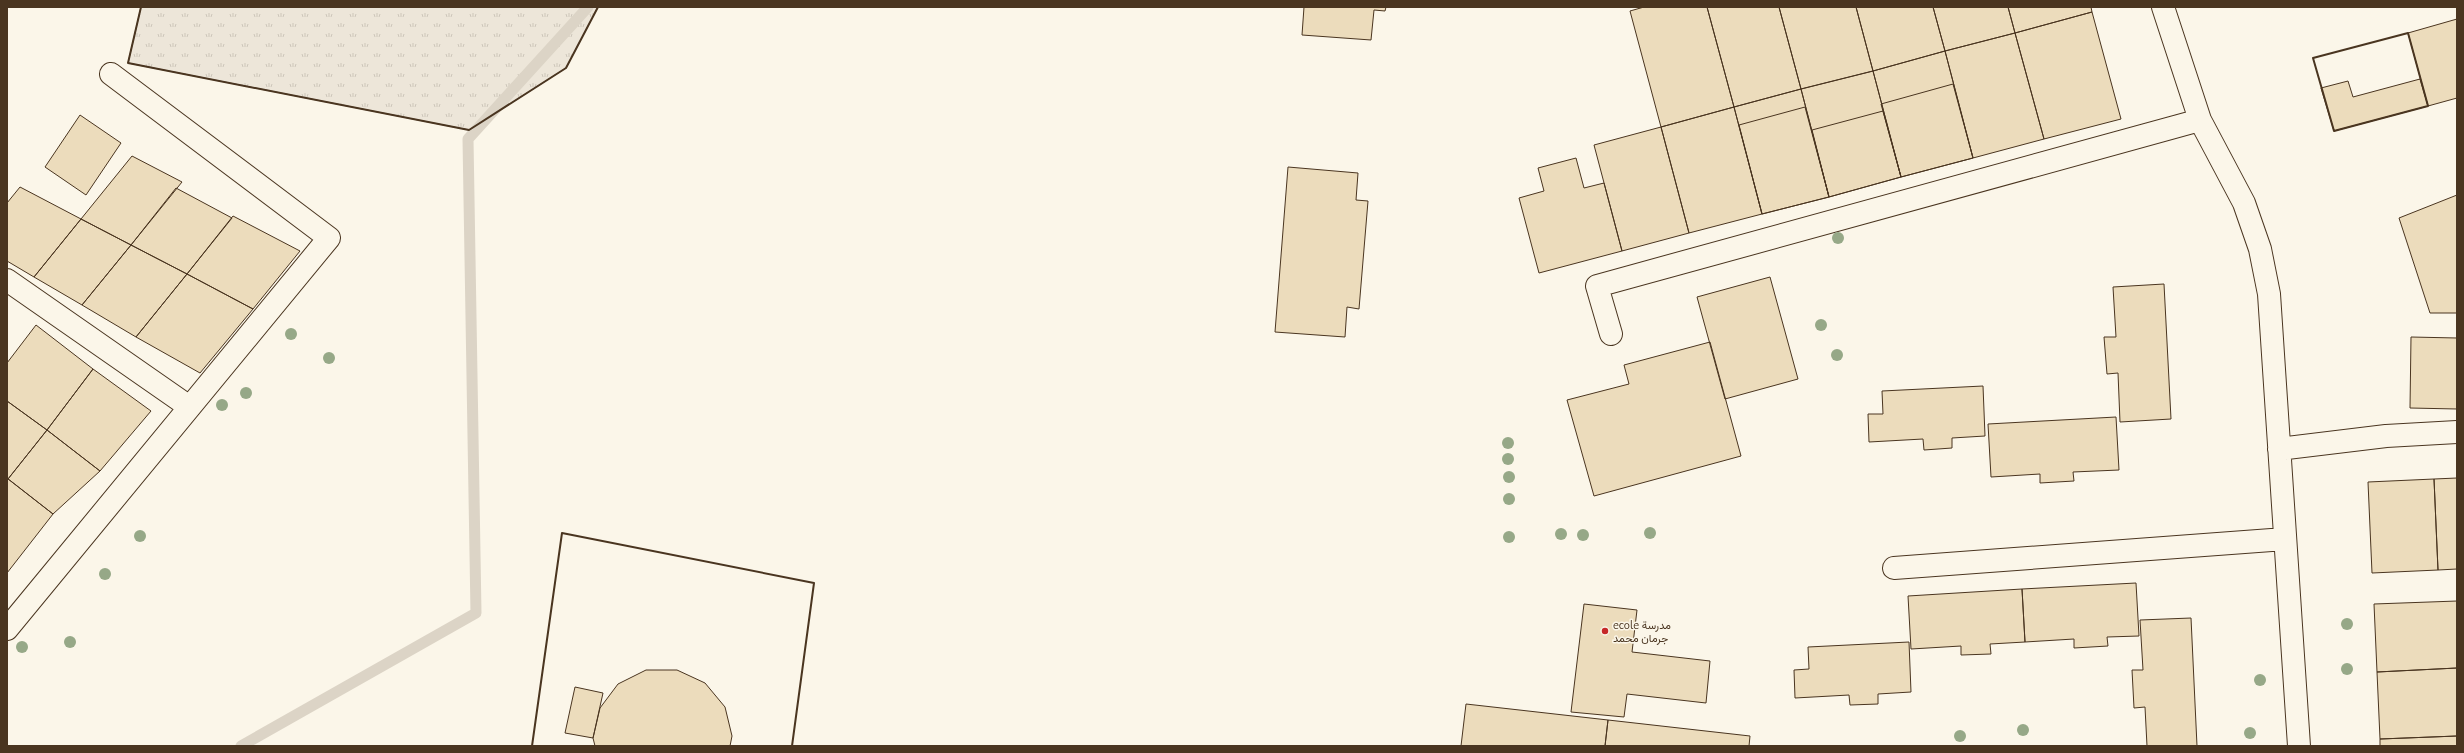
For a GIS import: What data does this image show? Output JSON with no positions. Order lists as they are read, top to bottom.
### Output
{
  "places": ["ecole مدرسة جرمان محمد"]
}
